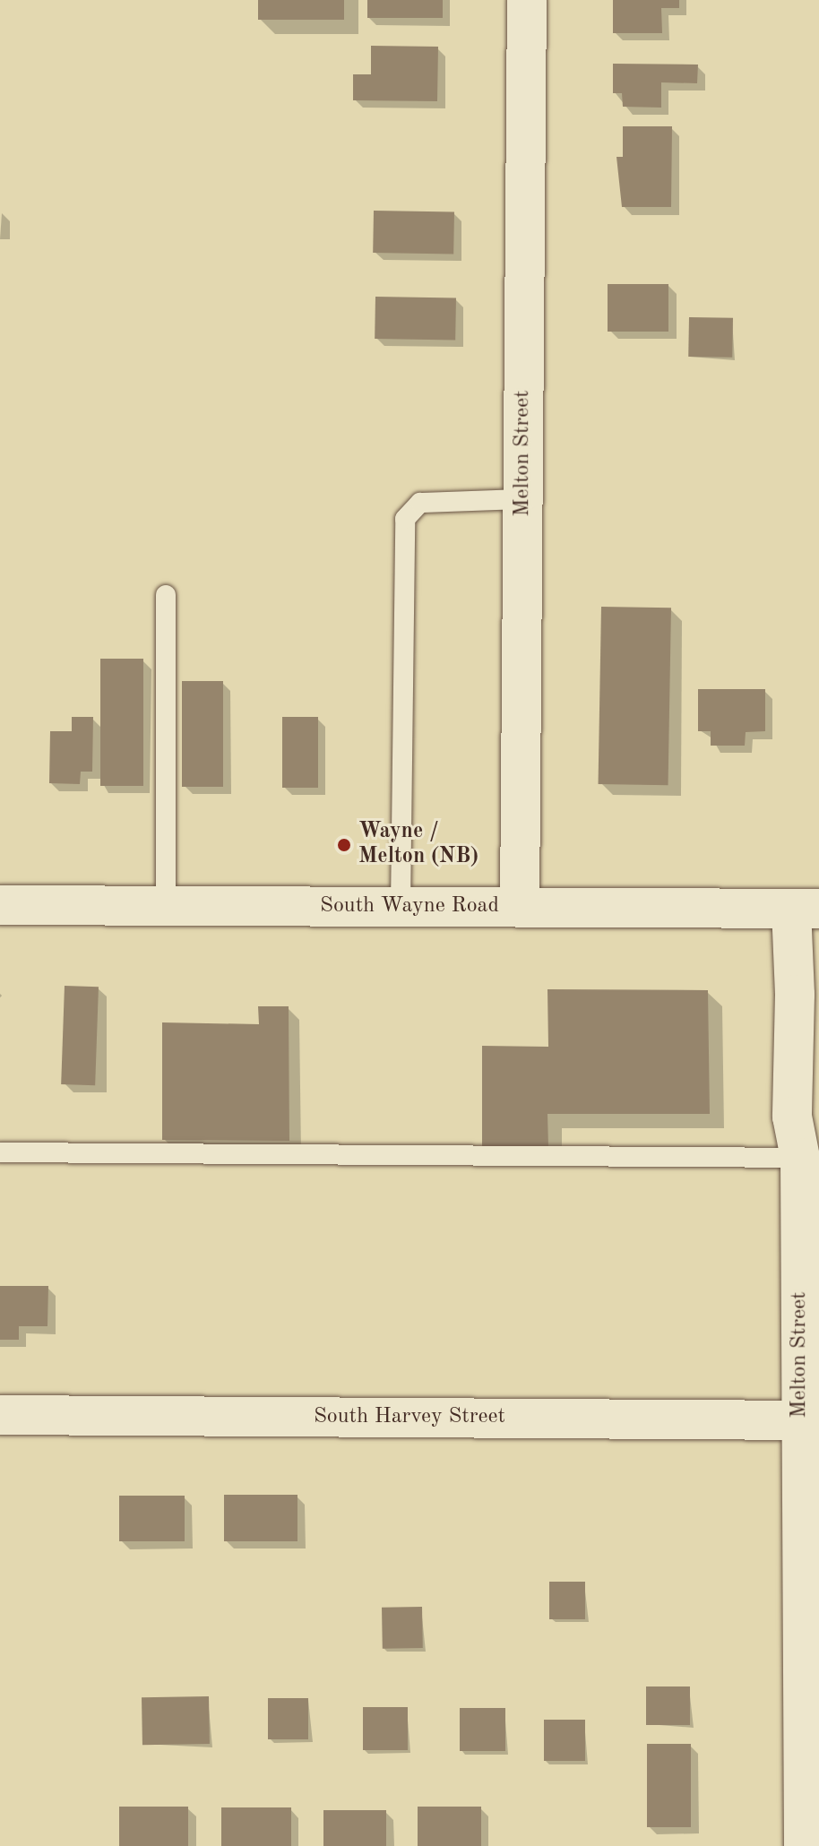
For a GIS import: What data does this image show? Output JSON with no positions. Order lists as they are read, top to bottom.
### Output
{
  "streets": {
    "street": ["Melton Street", "South Wayne Road", "South Harvey Street"]
  },
  "crossings": [
    ["Melton Street", "South Wayne Road"],
    ["Melton Street", "South Harvey Street"]
  ],
  "places": ["Wayne / Melton (NB)"]
}
